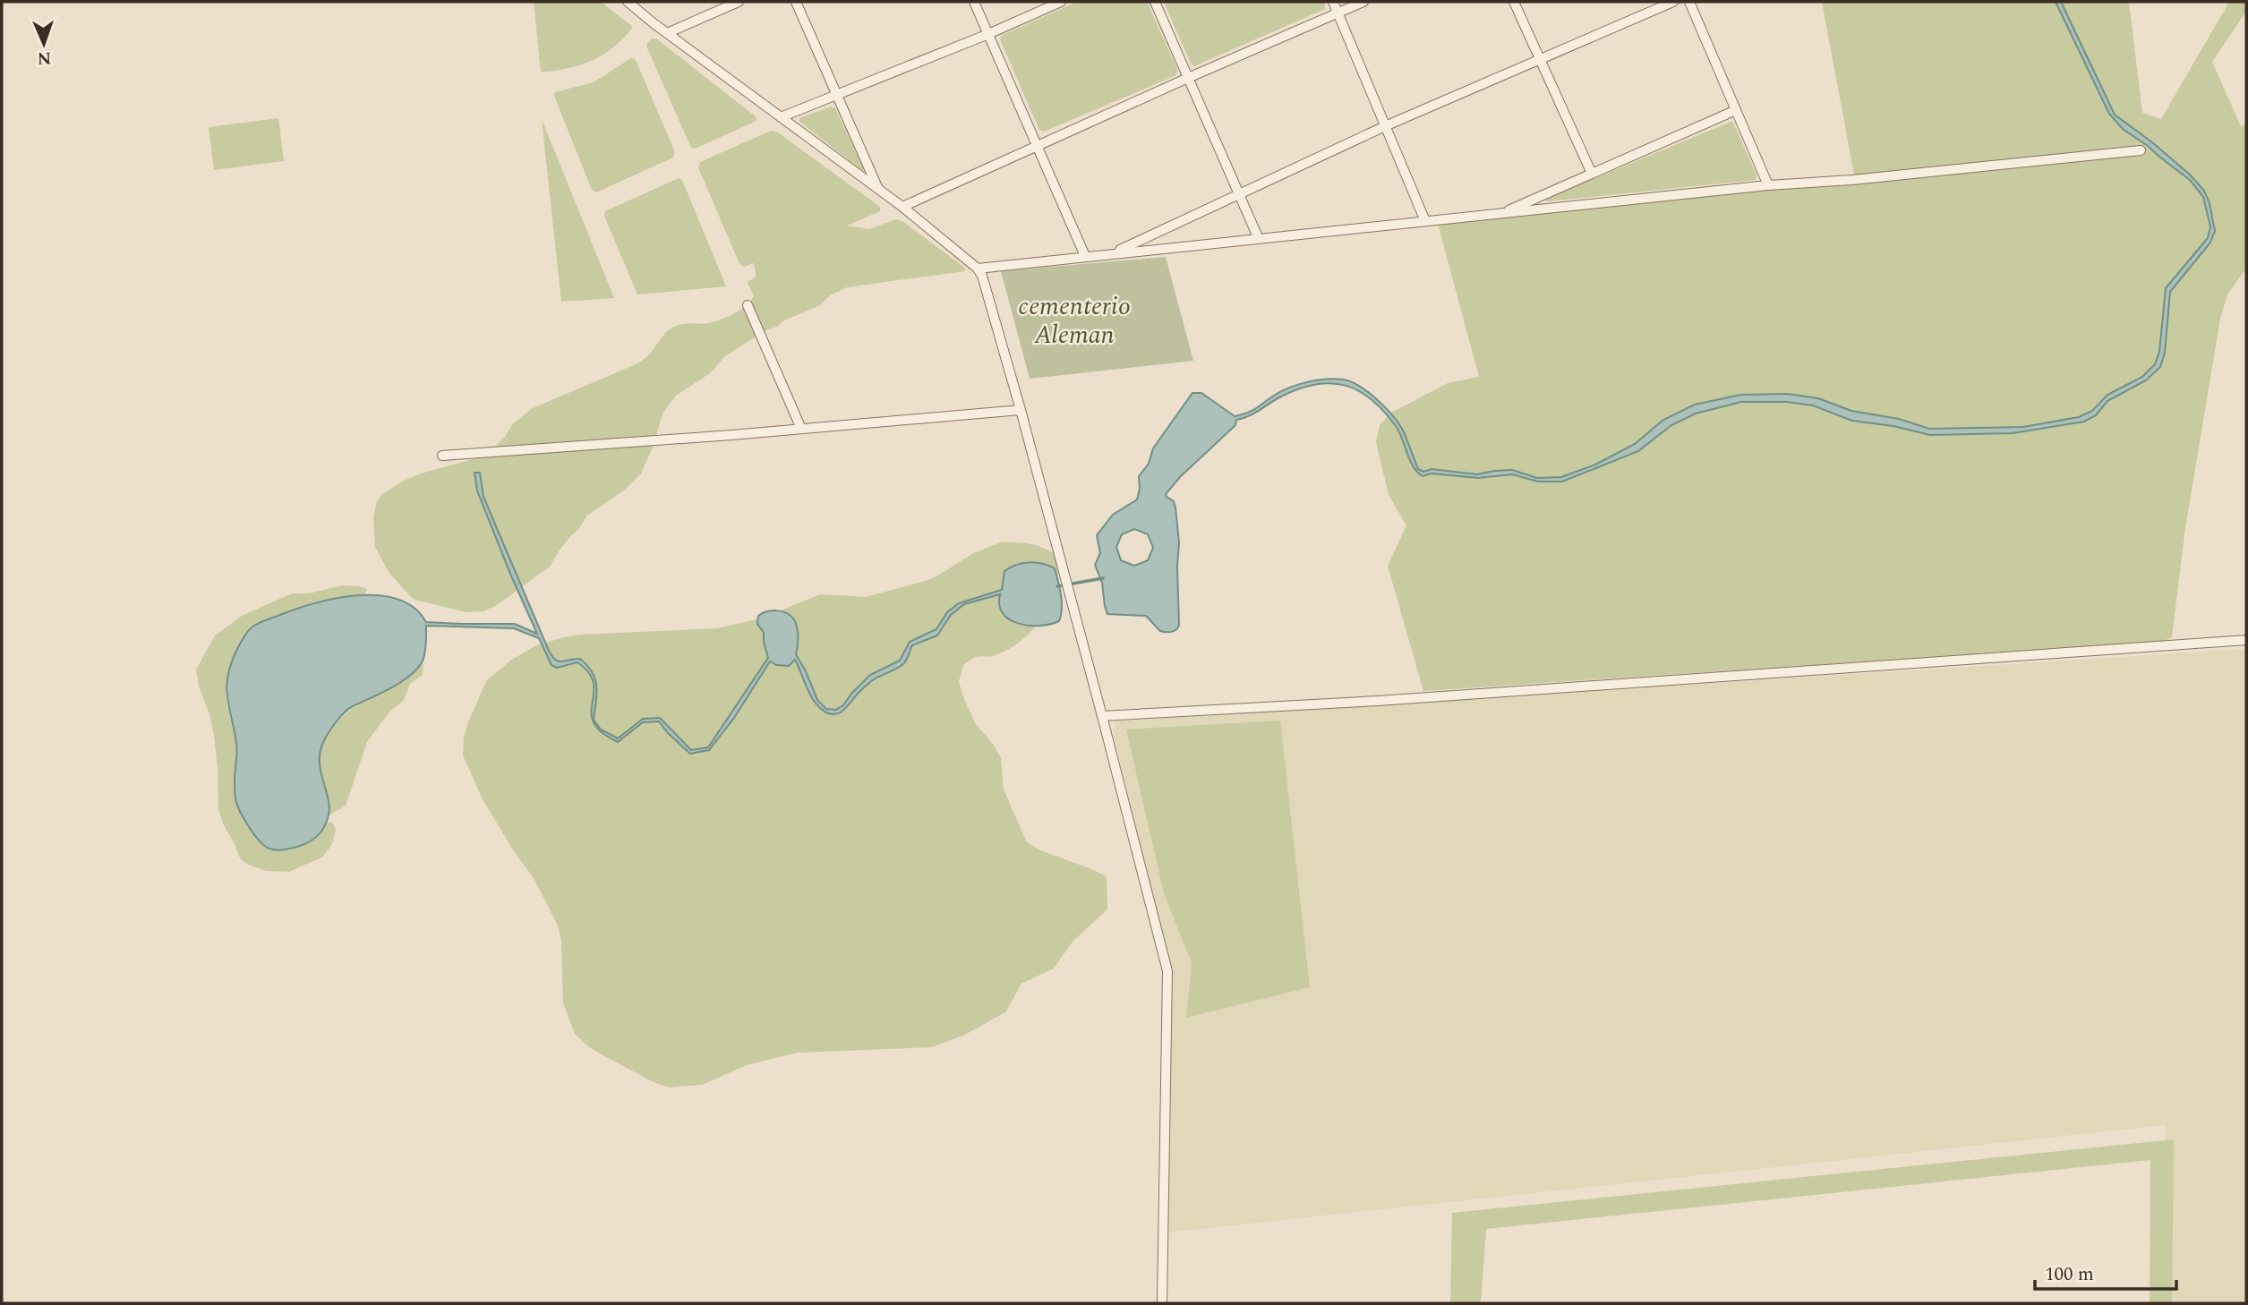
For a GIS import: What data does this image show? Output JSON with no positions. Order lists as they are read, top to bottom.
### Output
{
  "parks": ["cementerio Aleman"],
  "scale_bar": "100 m",
  "north": "bottom"
}
